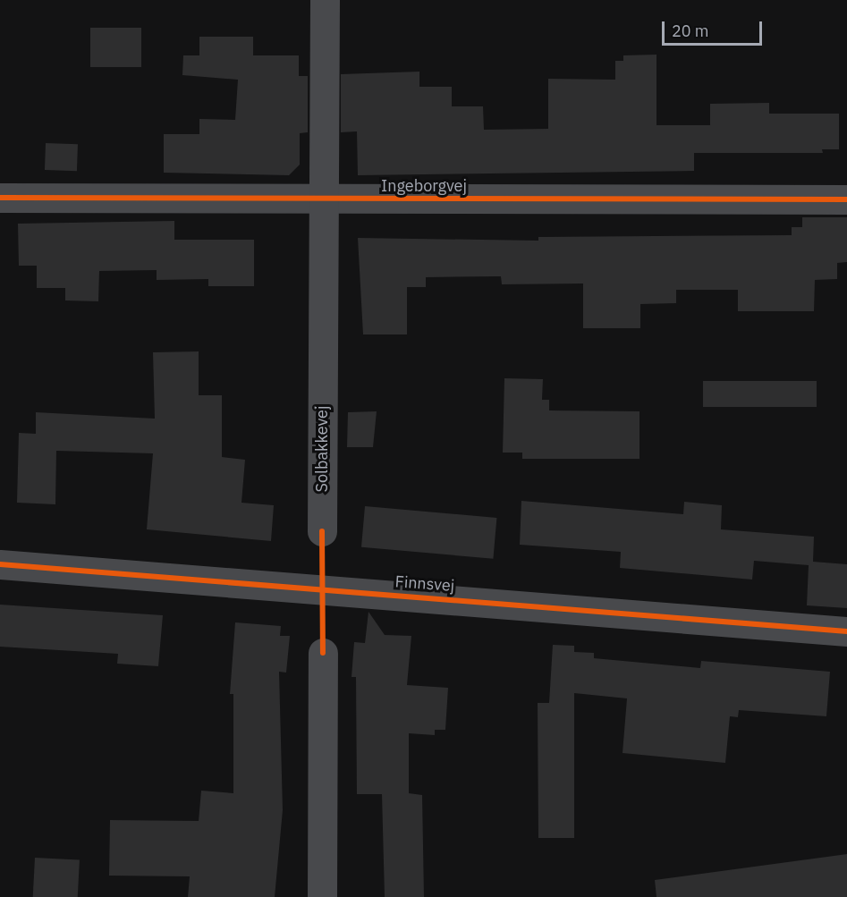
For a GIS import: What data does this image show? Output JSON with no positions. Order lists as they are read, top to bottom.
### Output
{
  "streets": {
    "street": ["Ingeborgvej", "Solbakkevej", "Finnsvej"]
  },
  "crossings": [
    ["Ingeborgvej", "Solbakkevej"]
  ],
  "scale_bar": "20 m"
}
